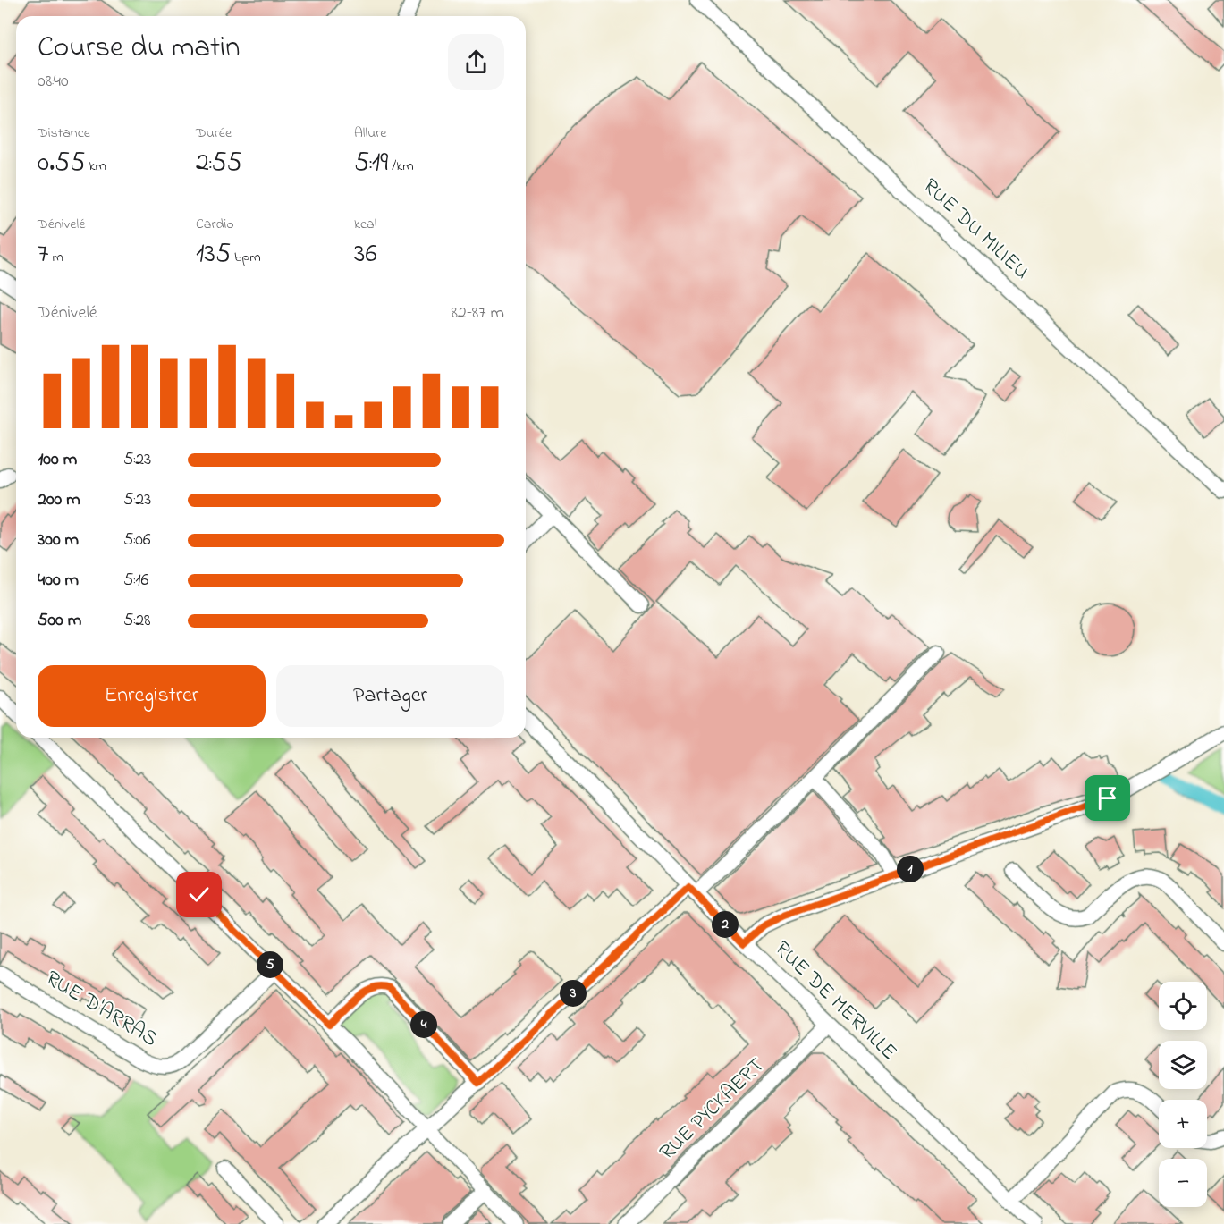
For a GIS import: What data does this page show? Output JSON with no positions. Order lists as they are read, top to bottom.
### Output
{
  "streets": {
    "street": [
      "RUE DU MILIEU",
      "RUE DE MERVILLE",
      "RUE D'ARRAS",
      "RUE PYCKAERT"
    ]
  },
  "crossings": [
    ["RUE DE MERVILLE", "RUE PYCKAERT"]
  ],
  "page": {
    "heading": ["Course du matin", "08:40"],
    "stats": [
      ["Distance", "0.55 km"],
      ["Durée", "2:55"],
      ["Allure", "5:19 /km"],
      ["Dénivelé", "7 m"],
      ["Cardio", "135 bpm"],
      ["kcal", "36"]
    ],
    "chart": ["Dénivelé", "82–87 m"],
    "list": [
      {
        "name": "100 m",
        "note": "5:23"
      },
      {
        "name": "200 m",
        "note": "5:23"
      },
      {
        "name": "300 m",
        "note": "5:06"
      },
      {
        "name": "400 m",
        "note": "5:16"
      },
      {
        "name": "500 m",
        "note": "5:28"
      }
    ],
    "buttons": ["Enregistrer", "Partager"],
    "pins": [
      "1",
      "2",
      "5",
      "3",
      "4"
    ],
    "map_buttons": ["+", "−"]
  }
}
